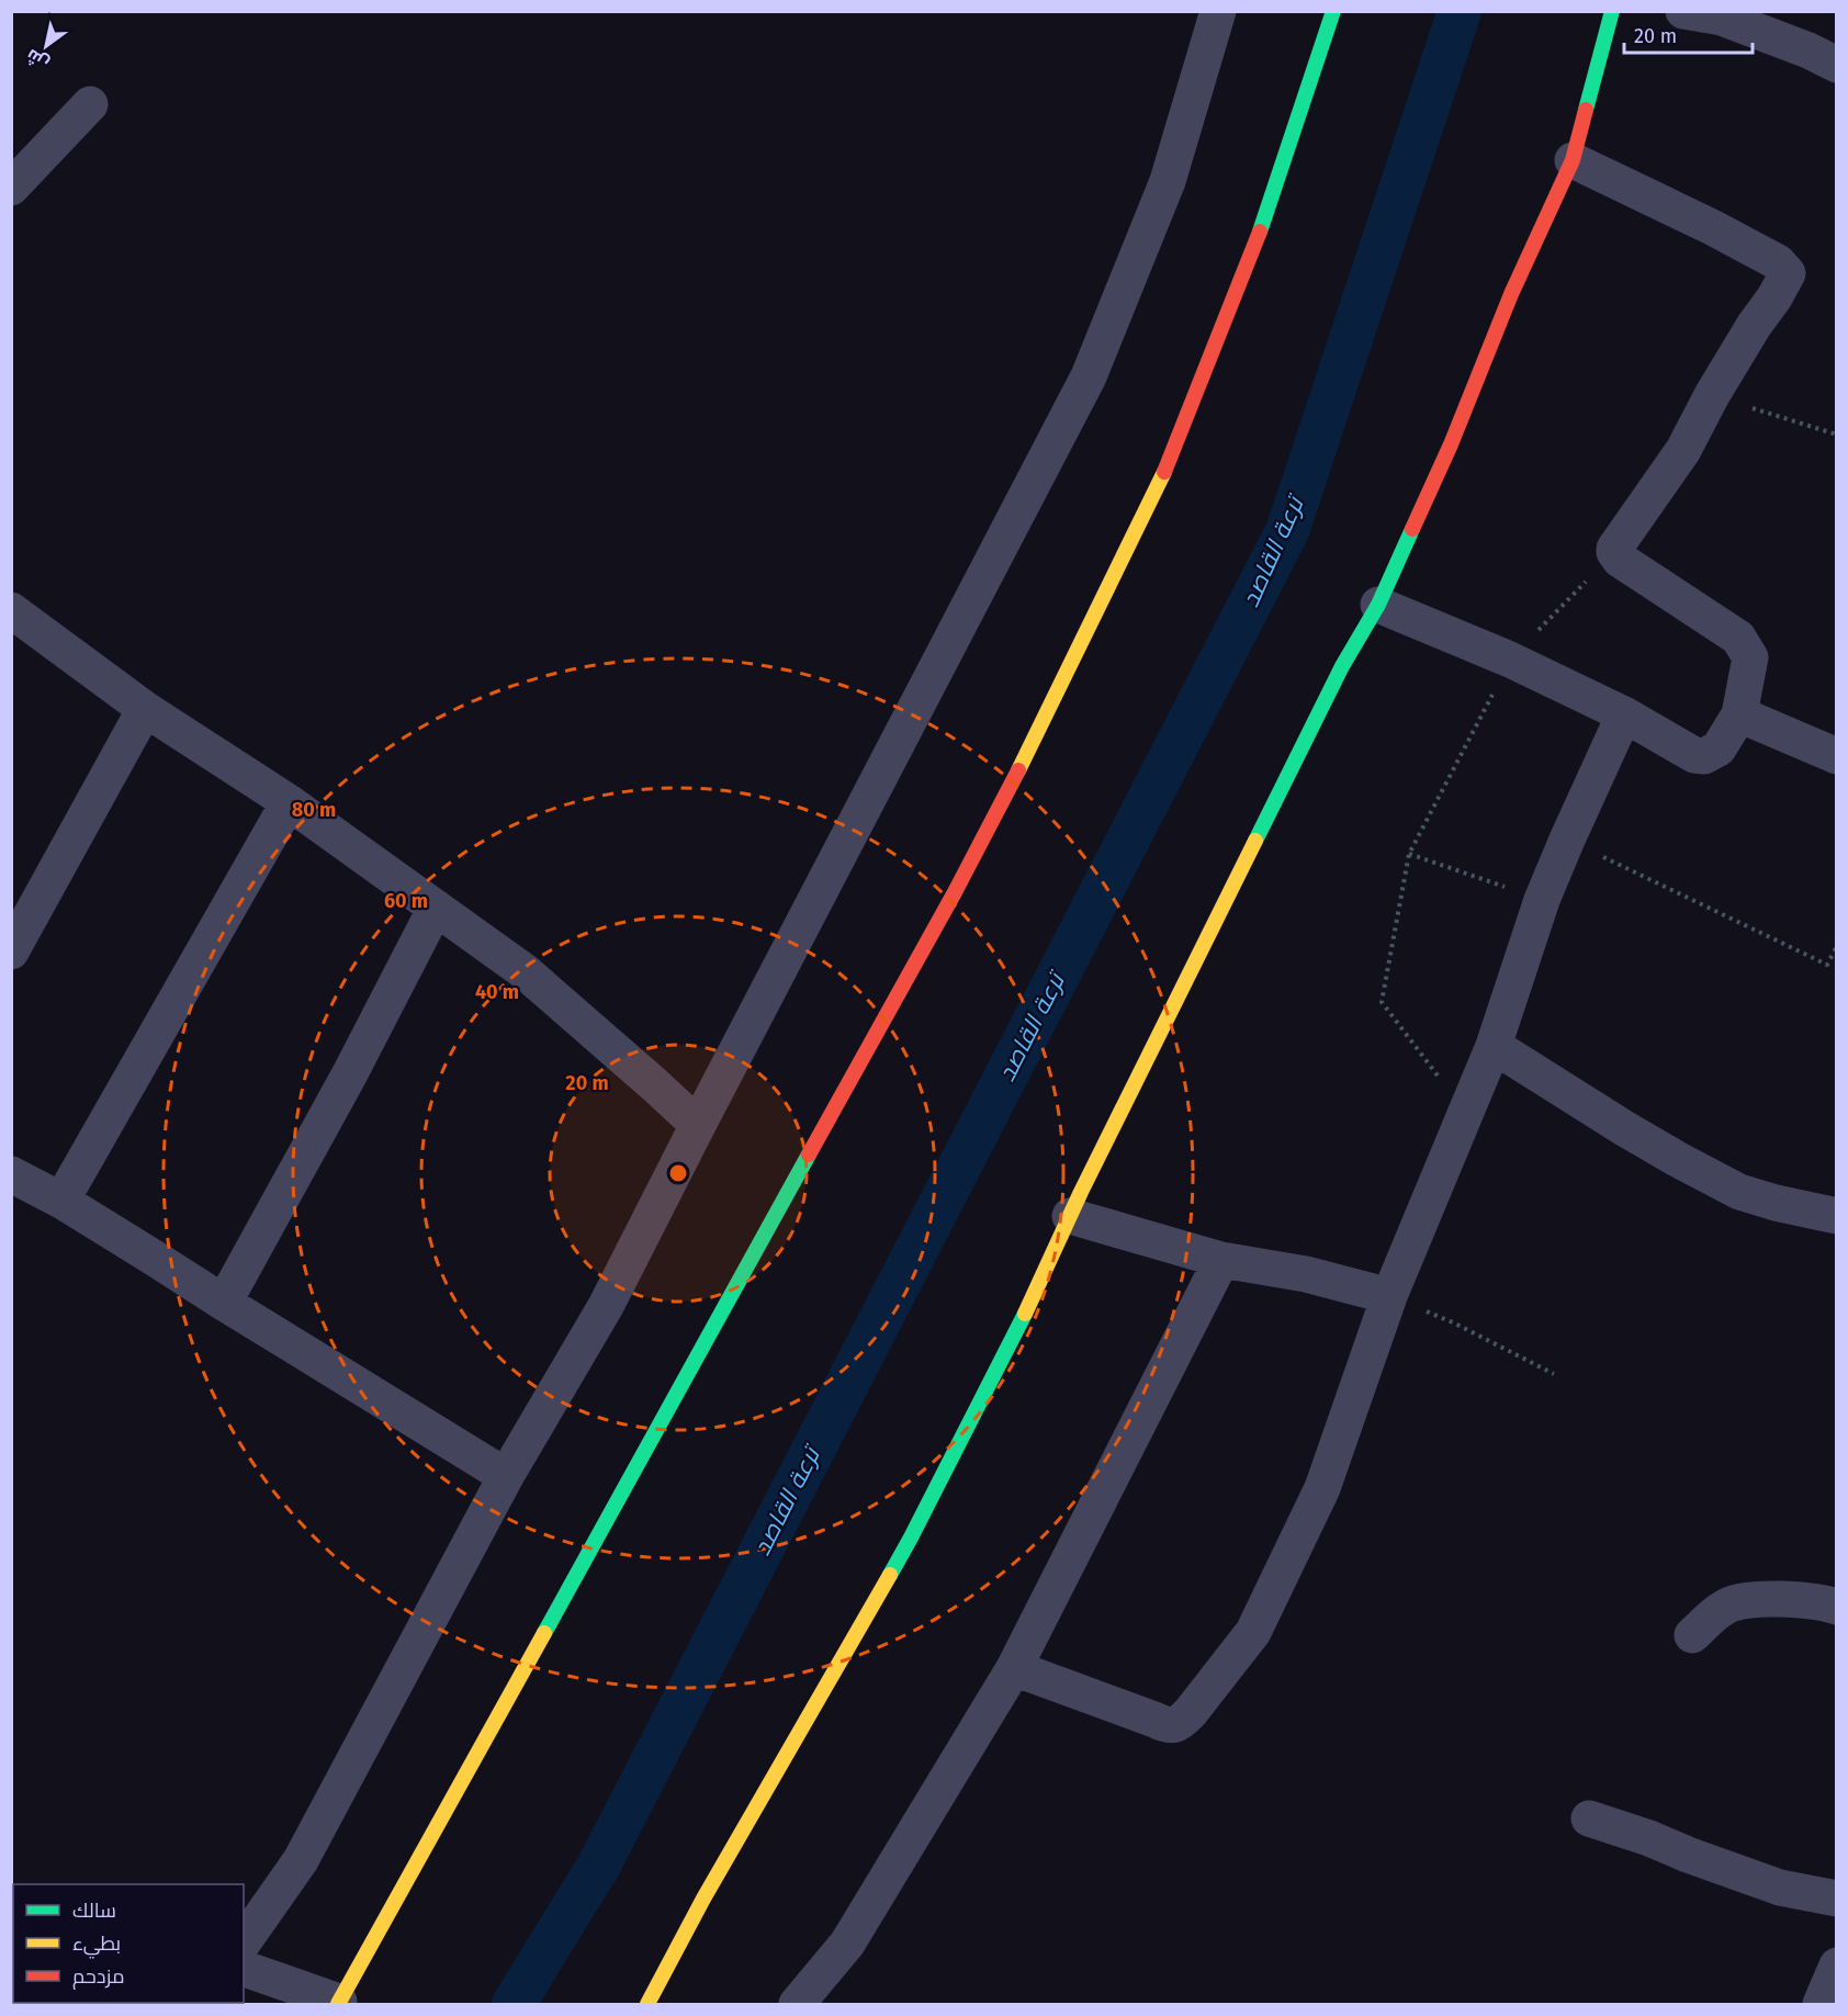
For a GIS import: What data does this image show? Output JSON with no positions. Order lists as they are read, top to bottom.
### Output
{
  "water": ["ترعة القاصد"],
  "legend": ["سالك", "بطيء", "مزدحم"],
  "scale_bar": "20 m",
  "north": "bottom left",
  "rings": [
    "80 m",
    "60 m",
    "40 m",
    "20 m"
  ]
}
